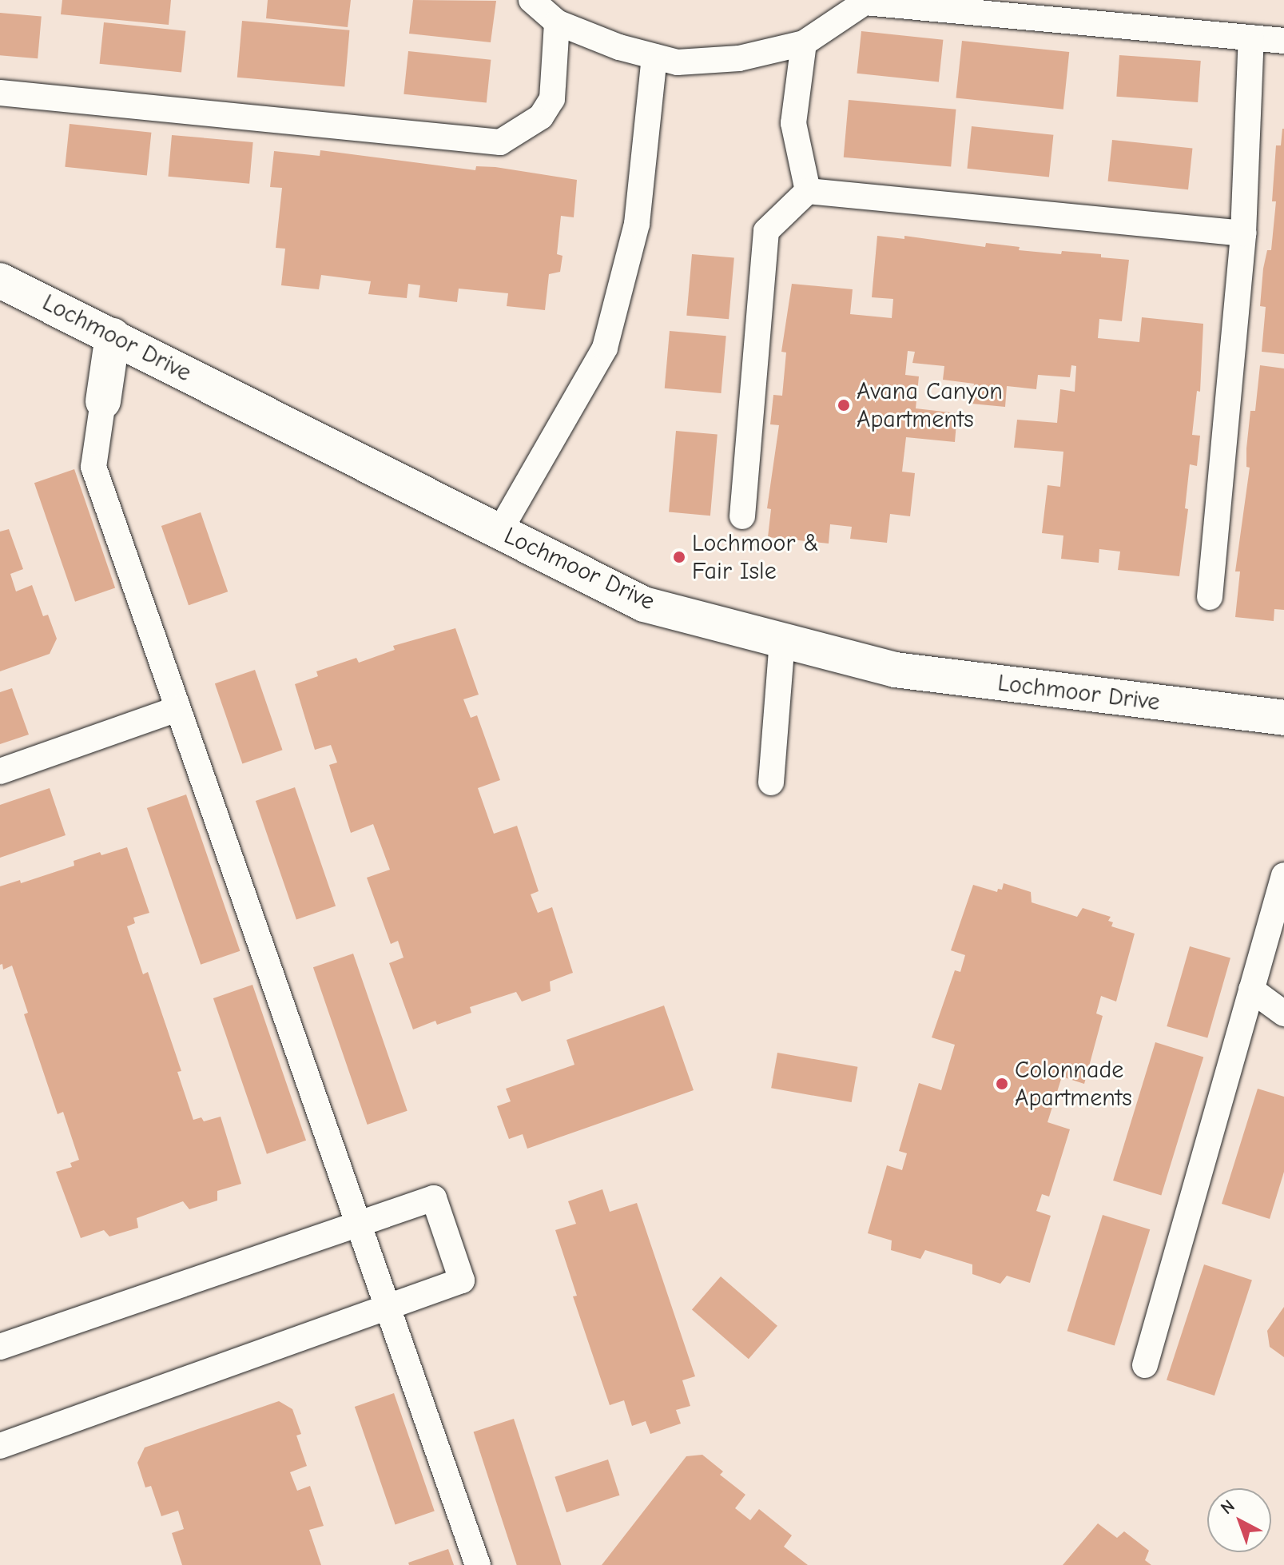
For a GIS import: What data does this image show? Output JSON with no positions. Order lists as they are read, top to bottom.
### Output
{
  "streets": {
    "street": ["Lochmoor Drive"]
  },
  "places": ["Avana Canyon Apartments", "Lochmoor & Fair Isle", "Colonnade Apartments"],
  "north": "top left"
}
